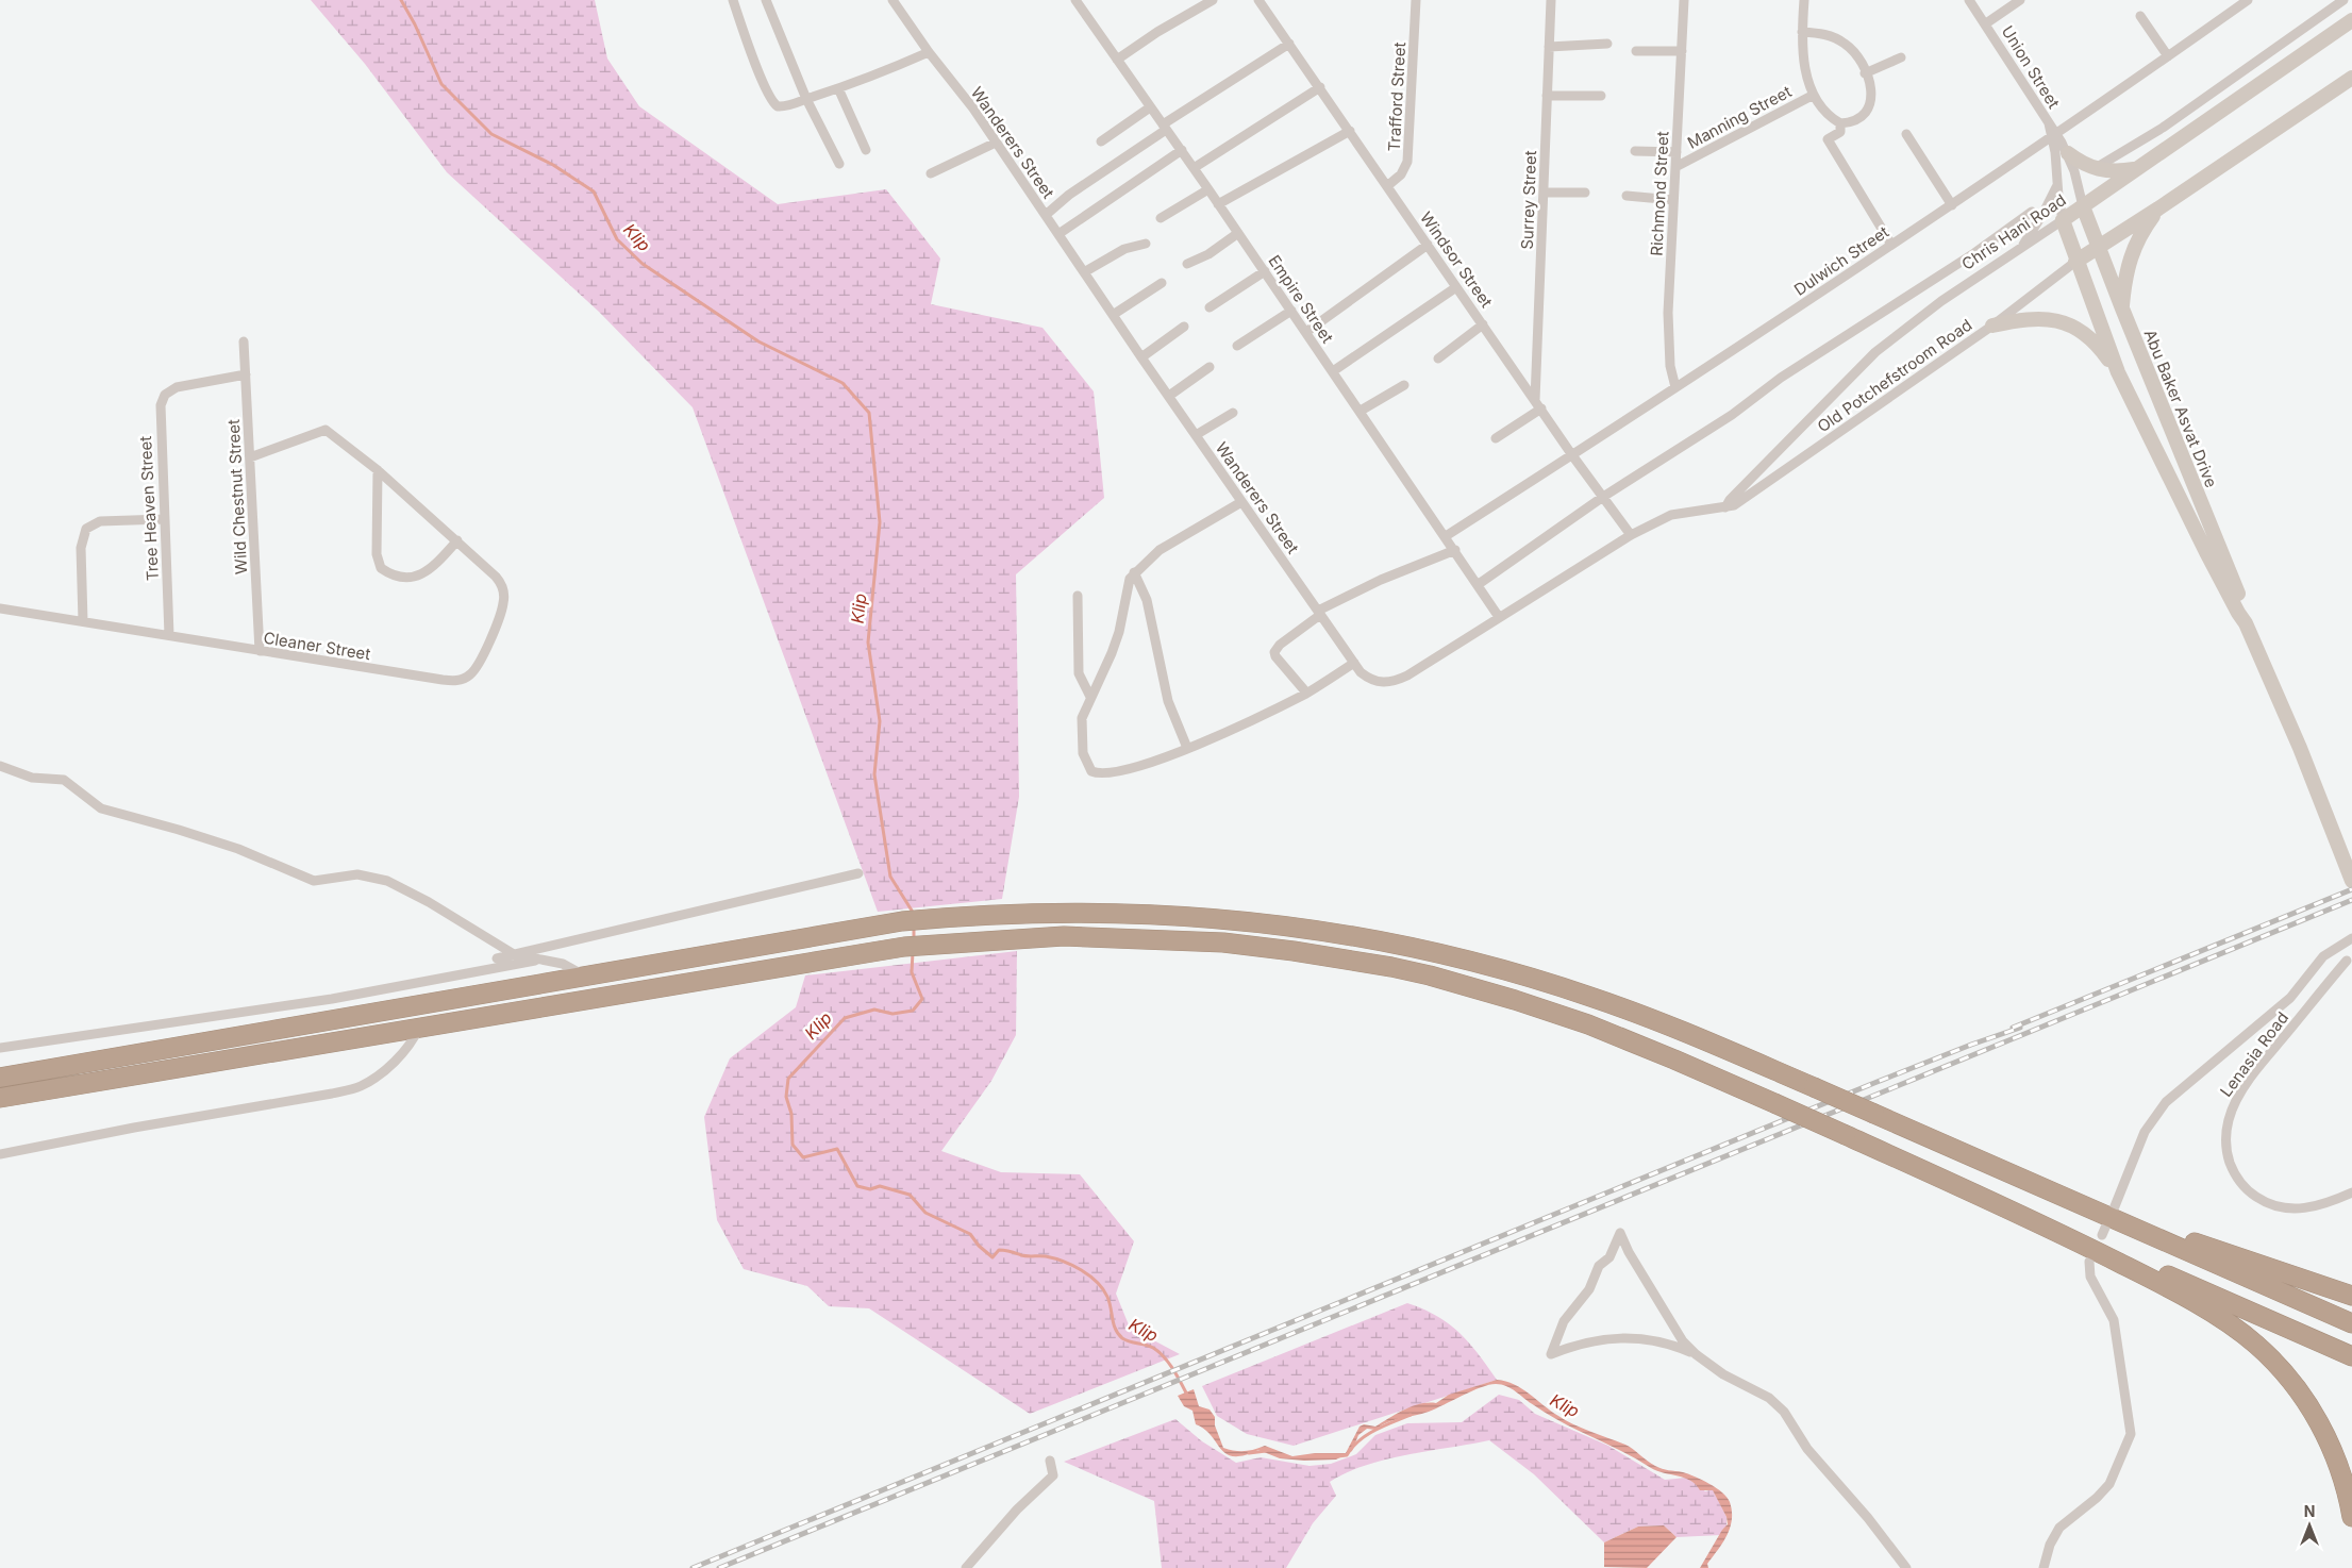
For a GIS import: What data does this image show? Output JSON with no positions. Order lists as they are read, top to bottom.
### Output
{
  "streets": {
    "main road": ["Chris Hani Road", "Abu Baker Asvat Drive"],
    "street": [
      "Union Street",
      "Trafford Street",
      "Manning Street",
      "Wanderers Street",
      "Richmond Street",
      "Surrey Street",
      "Windsor Street",
      "Dulwich Street",
      "Empire Street",
      "Old Potchefstroom Road",
      "Wild Chestnut Street",
      "Tree Heaven Street",
      "Cleaner Street",
      "Lenasia Road"
    ]
  },
  "crossings": [
    ["Union Street", "Chris Hani Road"],
    ["Union Street", "Dulwich Street"],
    ["Union Street", "Abu Baker Asvat Drive"],
    ["Trafford Street", "Windsor Street"],
    ["Manning Street", "Richmond Street"],
    ["Wanderers Street", "Chris Hani Road"],
    ["Wanderers Street", "Windsor Street"],
    ["Wanderers Street", "Empire Street"],
    ["Wanderers Street", "Old Potchefstroom Road"],
    ["Richmond Street", "Dulwich Street"],
    ["Surrey Street", "Windsor Street"],
    ["Chris Hani Road", "Old Potchefstroom Road"],
    ["Chris Hani Road", "Abu Baker Asvat Drive"],
    ["Windsor Street", "Dulwich Street"],
    ["Dulwich Street", "Empire Street"],
    ["Old Potchefstroom Road", "Abu Baker Asvat Drive"],
    ["Wild Chestnut Street", "Tree Heaven Street"],
    ["Wild Chestnut Street", "Cleaner Street"],
    ["Tree Heaven Street", "Cleaner Street"]
  ],
  "water": ["Klip"],
  "north": "top"
}
